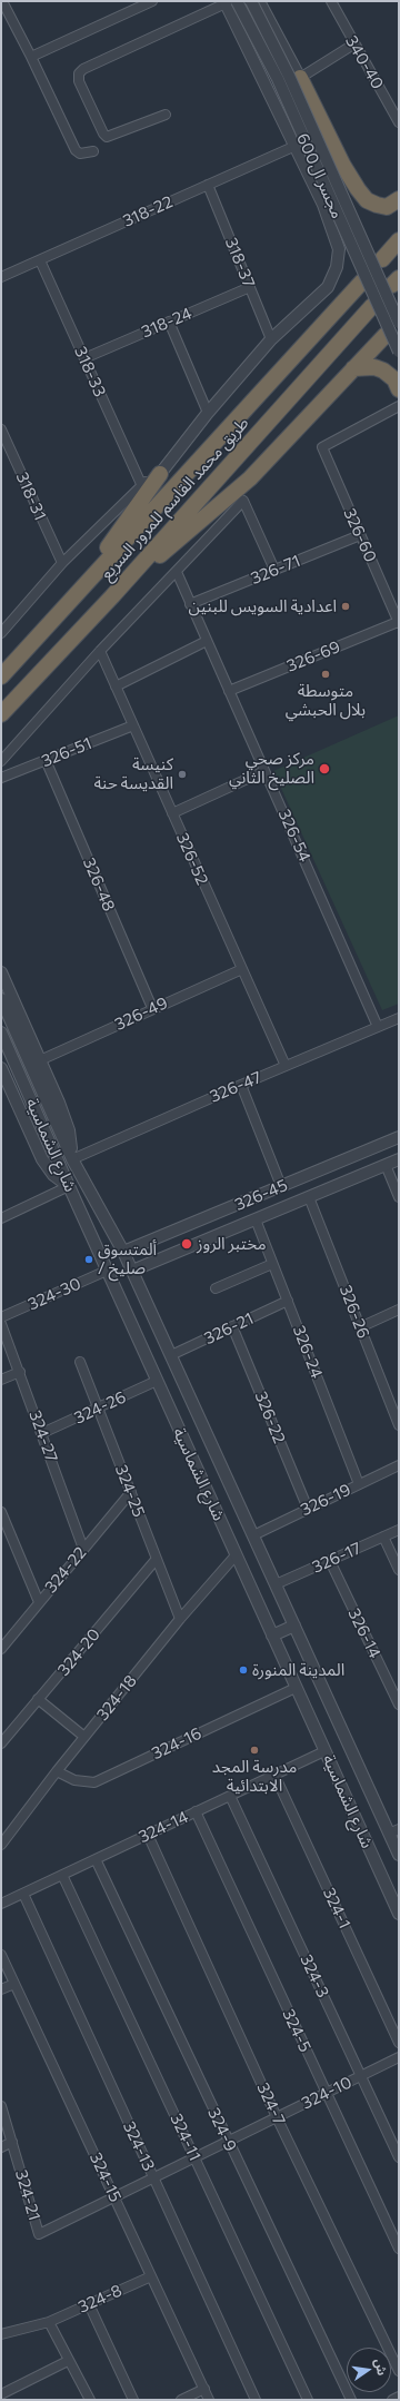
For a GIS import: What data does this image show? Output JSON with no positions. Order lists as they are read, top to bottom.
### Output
{
  "streets": {
    "highway": ["طريق محمد القاسم للمرور السريع"],
    "street": [
      "340-40",
      "مجسر ال600",
      "318-22",
      "318-37",
      "318-24",
      "318-33",
      "318-31",
      "326-60",
      "326-71",
      "326-69",
      "326-51",
      "326-54",
      "326-52",
      "326-48",
      "326-49",
      "326-47",
      "شارع الشماسية",
      "326-45",
      "324-30",
      "326-26",
      "326-21",
      "326-24",
      "324-26",
      "326-22",
      "324-27",
      "324-25",
      "326-19",
      "326-17",
      "324-22",
      "326-14",
      "324-20",
      "324-18",
      "324-16",
      "324-14",
      "324-1",
      "324-3",
      "324-5",
      "324-10",
      "324-7",
      "324-9",
      "324-11",
      "324-13",
      "324-15",
      "324-21",
      "324-8"
    ]
  },
  "crossings": [
    ["318-22", "318-37"],
    ["318-22", "318-33"],
    ["318-37", "318-24"],
    ["318-24", "318-33"],
    ["326-60", "326-71"],
    ["326-60", "326-69"],
    ["326-71", "326-54"],
    ["326-69", "326-54"],
    ["326-51", "326-52"],
    ["326-51", "326-48"],
    ["326-54", "326-47"],
    ["326-52", "326-49"],
    ["326-52", "326-47"],
    ["326-48", "326-49"],
    ["326-47", "شارع الشماسية"],
    ["شارع الشماسية", "326-45"],
    ["شارع الشماسية", "324-30"],
    ["شارع الشماسية", "326-21"],
    ["شارع الشماسية", "324-26"],
    ["شارع الشماسية", "326-19"],
    ["شارع الشماسية", "326-17"],
    ["شارع الشماسية", "324-18"],
    ["شارع الشماسية", "324-16"],
    ["شارع الشماسية", "324-14"],
    ["326-45", "326-26"],
    ["326-45", "326-24"],
    ["326-21", "326-24"],
    ["326-21", "326-22"],
    ["326-24", "326-19"],
    ["324-26", "324-27"],
    ["324-26", "324-25"],
    ["326-22", "326-19"],
    ["324-27", "324-22"],
    ["324-25", "324-22"],
    ["324-25", "324-20"],
    ["324-25", "324-18"],
    ["326-17", "326-14"],
    ["324-18", "324-16"],
    ["324-14", "324-1"],
    ["324-14", "324-3"],
    ["324-14", "324-5"],
    ["324-14", "324-7"],
    ["324-14", "324-9"],
    ["324-14", "324-11"],
    ["324-14", "324-13"],
    ["324-3", "324-10"],
    ["324-5", "324-10"],
    ["324-10", "324-7"],
    ["324-10", "324-9"],
    ["324-10", "324-11"],
    ["324-10", "324-13"],
    ["324-10", "324-15"],
    ["324-10", "324-21"],
    ["324-15", "324-8"]
  ],
  "places": [
    "اعدادية السويس للبنين",
    "متوسطة بلال الحبشي",
    "مركز صحي الصليخ الثاني",
    "كنيسة القديسة حنة",
    "مختبر الروز",
    "ألمتسوق / صليخ",
    "المدينة المنورة",
    "مدرسة المجد الابتدائية"
  ],
  "north": "right"
}
